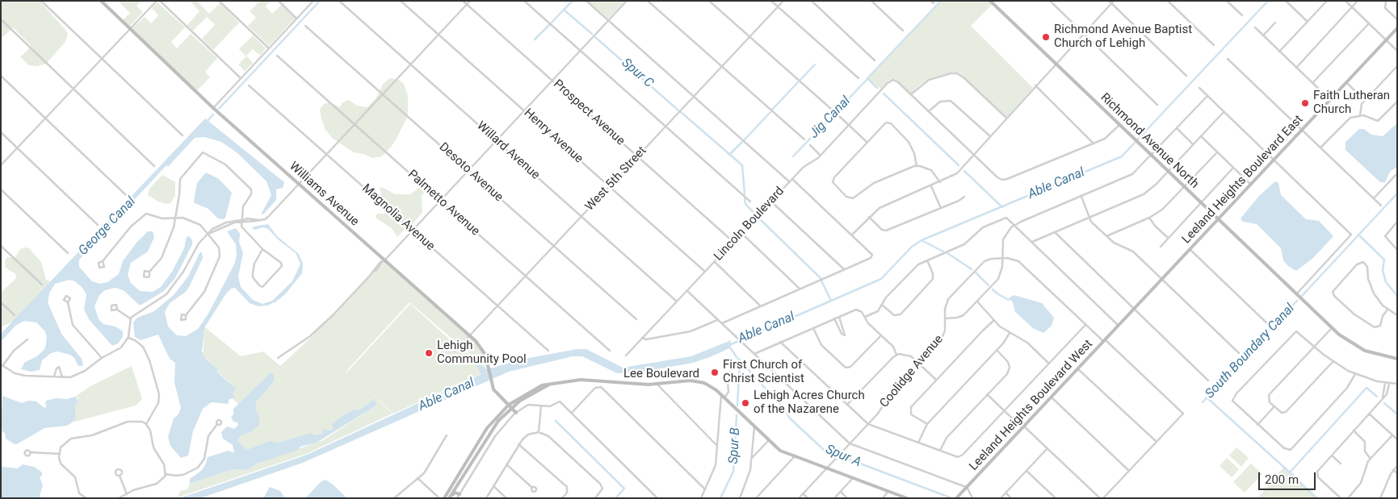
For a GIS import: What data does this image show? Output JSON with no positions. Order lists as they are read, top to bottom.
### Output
{
  "streets": {
    "main road": [
      "Richmond Avenue North",
      "Leeland Heights Boulevard East",
      "Williams Avenue",
      "Lee Boulevard",
      "Leeland Heights Boulevard West"
    ],
    "street": [
      "Prospect Avenue",
      "Henry Avenue",
      "Willard Avenue",
      "Desoto Avenue",
      "West 5th Street",
      "Palmetto Avenue",
      "Magnolia Avenue",
      "Lincoln Boulevard",
      "Coolidge Avenue"
    ]
  },
  "crossings": [
    ["Prospect Avenue", "West 5th Street"],
    ["Prospect Avenue", "Lincoln Boulevard"],
    ["Henry Avenue", "West 5th Street"],
    ["Henry Avenue", "Lincoln Boulevard"],
    ["Richmond Avenue North", "Leeland Heights Boulevard East"],
    ["Willard Avenue", "West 5th Street"],
    ["Willard Avenue", "Lincoln Boulevard"],
    ["Desoto Avenue", "West 5th Street"],
    ["West 5th Street", "Williams Avenue"],
    ["West 5th Street", "Palmetto Avenue"],
    ["West 5th Street", "Magnolia Avenue"],
    ["Leeland Heights Boulevard East", "Leeland Heights Boulevard West"],
    ["Williams Avenue", "Lee Boulevard"],
    ["Coolidge Avenue", "Lee Boulevard"],
    ["Coolidge Avenue", "Leeland Heights Boulevard West"]
  ],
  "water": [
    "Spur C",
    "Jig Canal",
    "Able Canal",
    "George Canal",
    "South Boundary Canal",
    "Spur B",
    "Spur A"
  ],
  "places": [
    "Richmond Avenue Baptist Church of Lehigh",
    "Faith Lutheran Church",
    "Lehigh Community Pool",
    "First Church of Christ Scientist",
    "Lehigh Acres Church of the Nazarene"
  ],
  "scale_bar": "200 m"
}
